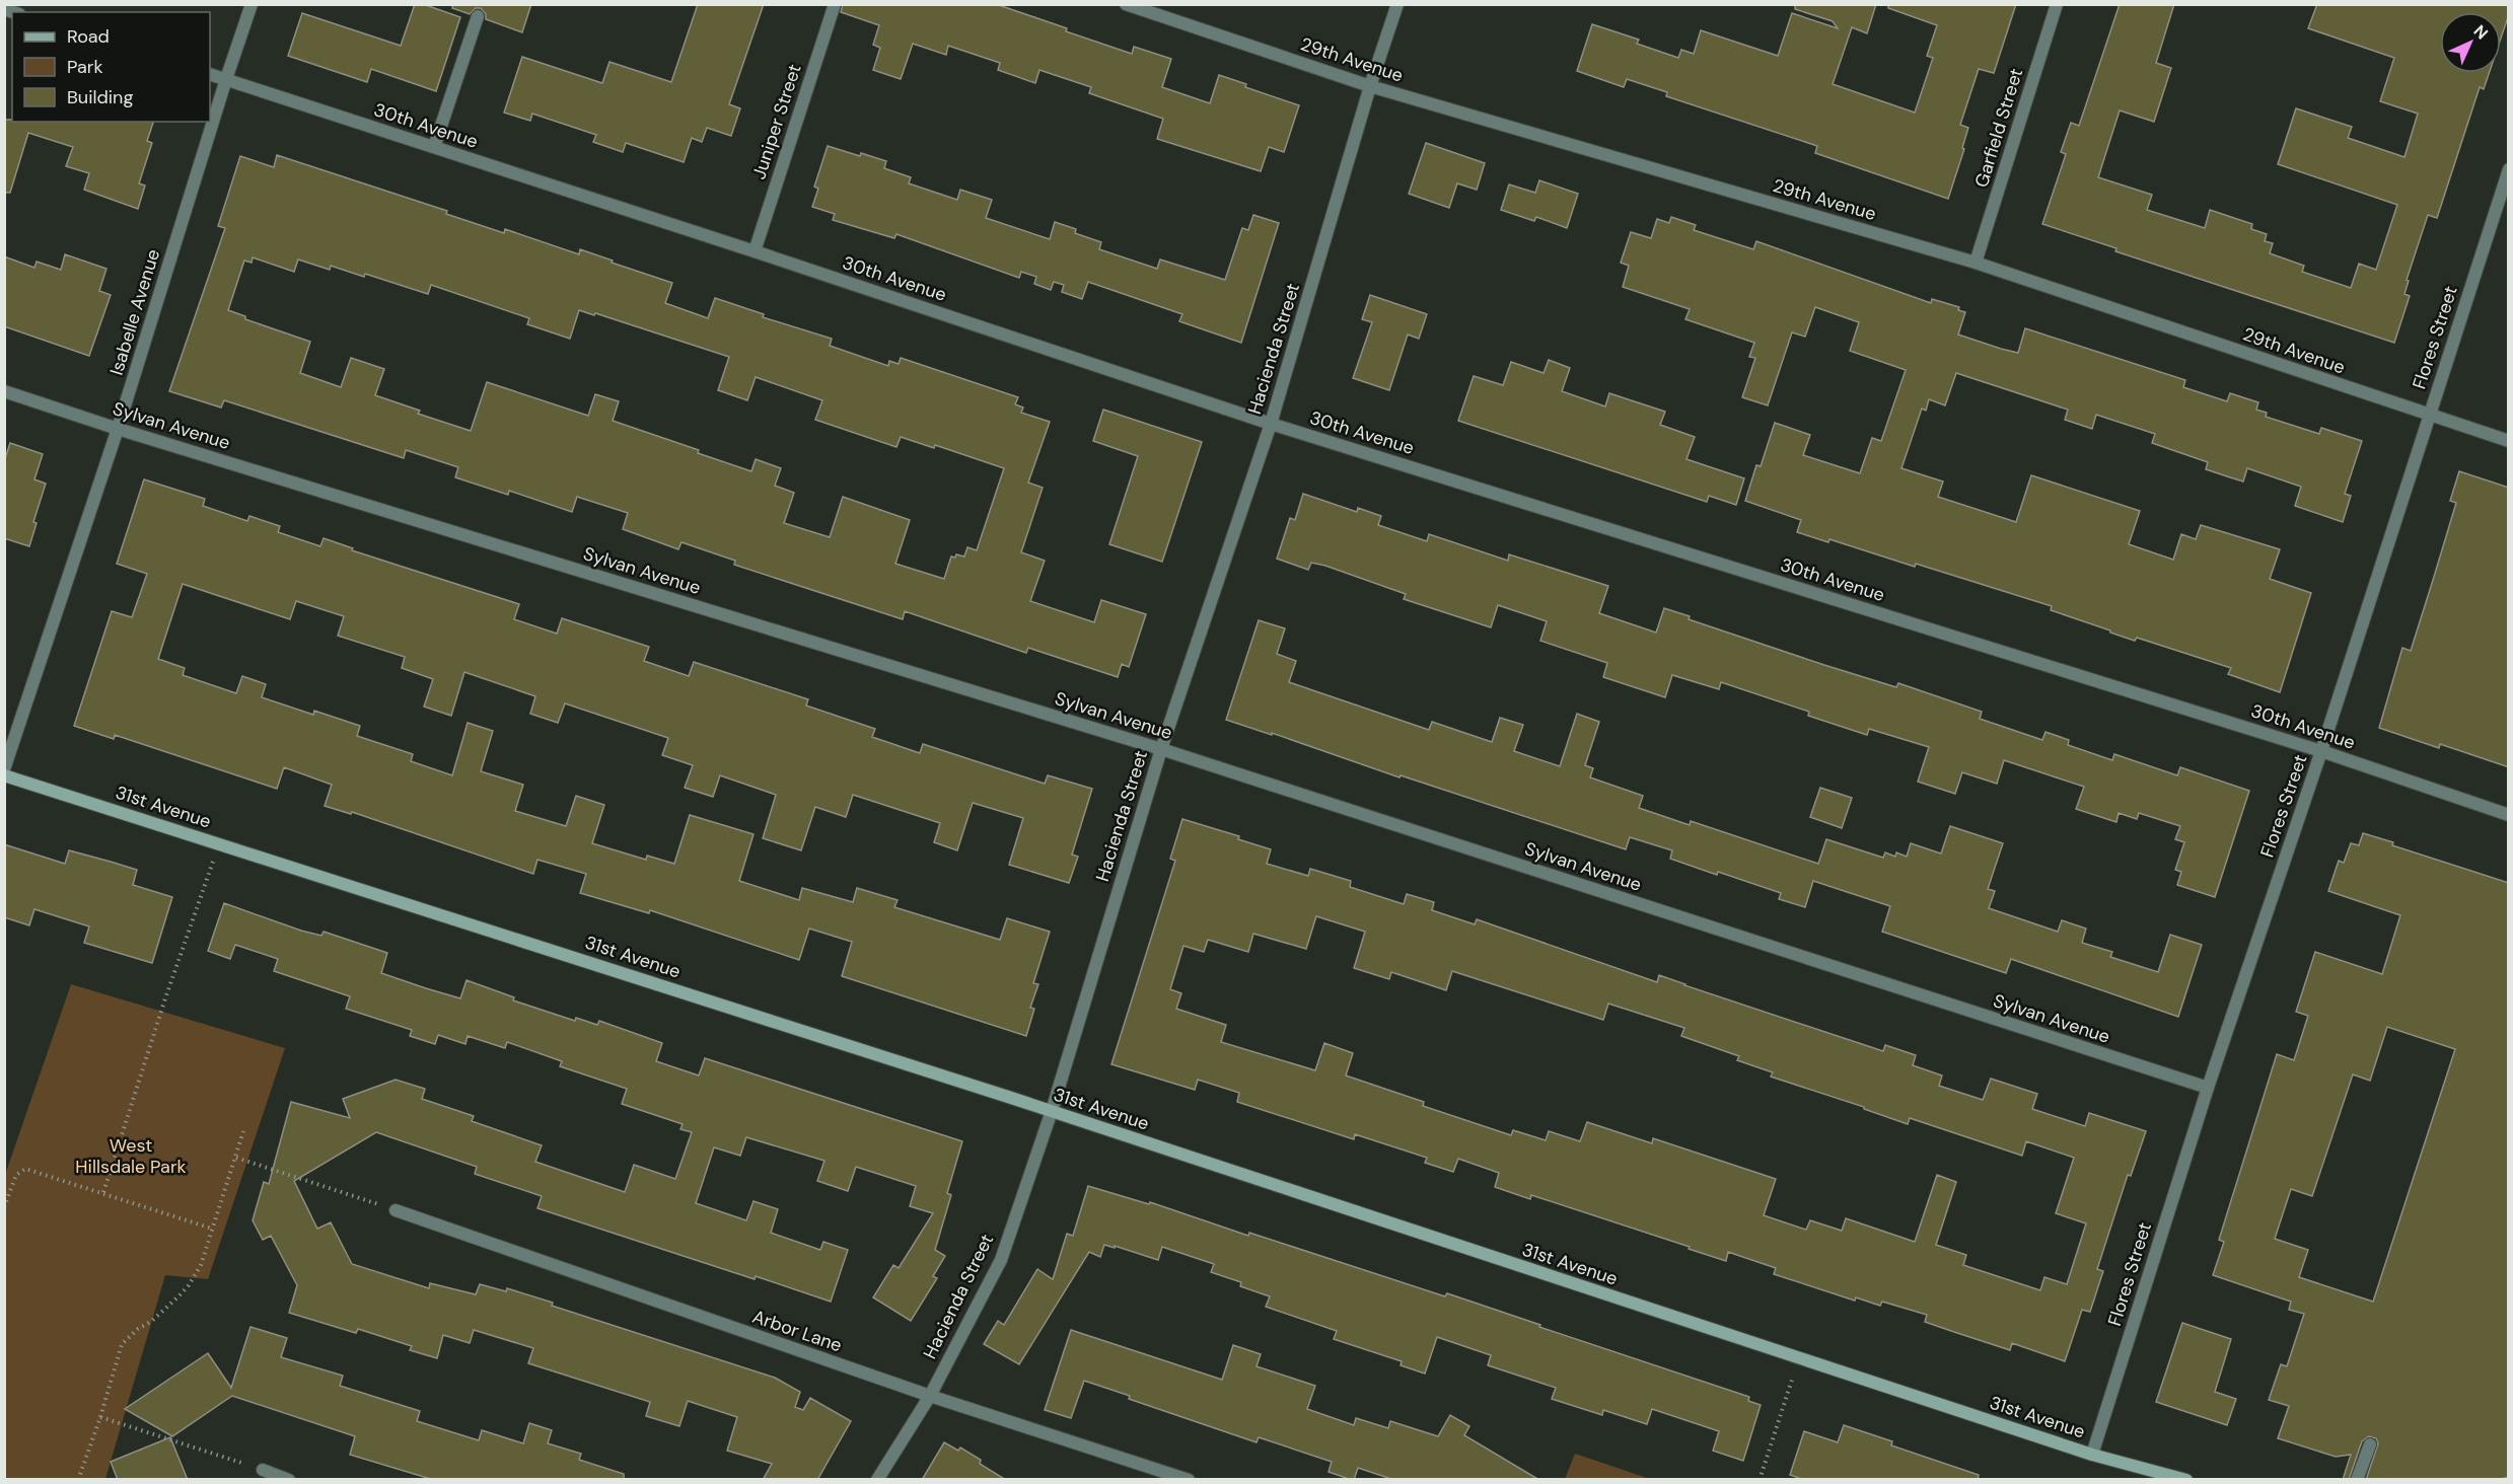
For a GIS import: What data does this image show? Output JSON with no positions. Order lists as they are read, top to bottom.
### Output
{
  "streets": {
    "street": [
      "29th Avenue",
      "Juniper Street",
      "30th Avenue",
      "Garfield Street",
      "Isabelle Avenue",
      "Flores Street",
      "Hacienda Street",
      "Sylvan Avenue",
      "31st Avenue",
      "Arbor Lane"
    ]
  },
  "crossings": [
    ["29th Avenue", "Garfield Street"],
    ["29th Avenue", "Flores Street"],
    ["29th Avenue", "Hacienda Street"],
    ["Juniper Street", "30th Avenue"],
    ["30th Avenue", "Isabelle Avenue"],
    ["30th Avenue", "Flores Street"],
    ["30th Avenue", "Hacienda Street"],
    ["Isabelle Avenue", "Sylvan Avenue"],
    ["Flores Street", "Sylvan Avenue"],
    ["Flores Street", "31st Avenue"],
    ["Hacienda Street", "Sylvan Avenue"],
    ["Hacienda Street", "31st Avenue"],
    ["Hacienda Street", "Arbor Lane"]
  ],
  "parks": ["West Hillsdale Park"],
  "legend": ["Road", "Park", "Building"],
  "north": "top right"
}
